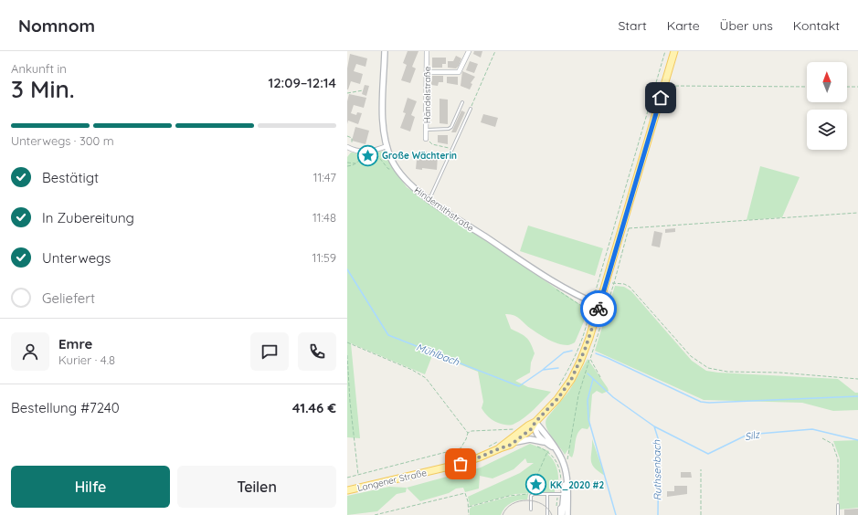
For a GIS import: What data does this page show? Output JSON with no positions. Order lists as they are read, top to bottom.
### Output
{
  "streets": {
    "main road": ["Langener Straße"],
    "street": ["Händelstraße", "Hindemithstraße"]
  },
  "water": ["Mühlbach", "Silz", "Ruthsenbach"],
  "places": {
    "place": ["Große Wächterin", "KK_2020 #2"]
  },
  "north": "top",
  "page": {
    "header": "Nomnom",
    "nav": [
      "Start",
      "Karte",
      "Über uns",
      "Kontakt"
    ],
    "heading": ["3 Min.", "Ankunft in", "12:09–12:14"],
    "panel": [
      "Emre",
      "Kurier · 4.8",
      "Bestellung #7240",
      "41.46 €"
    ],
    "bar": "Unterwegs · 300 m",
    "list": [
      ["Bestätigt", "11:47"],
      ["In Zubereitung", "11:48"],
      ["Unterwegs", "11:59"],
      "Geliefert"
    ],
    "buttons": ["Hilfe", "Teilen"]
  }
}
